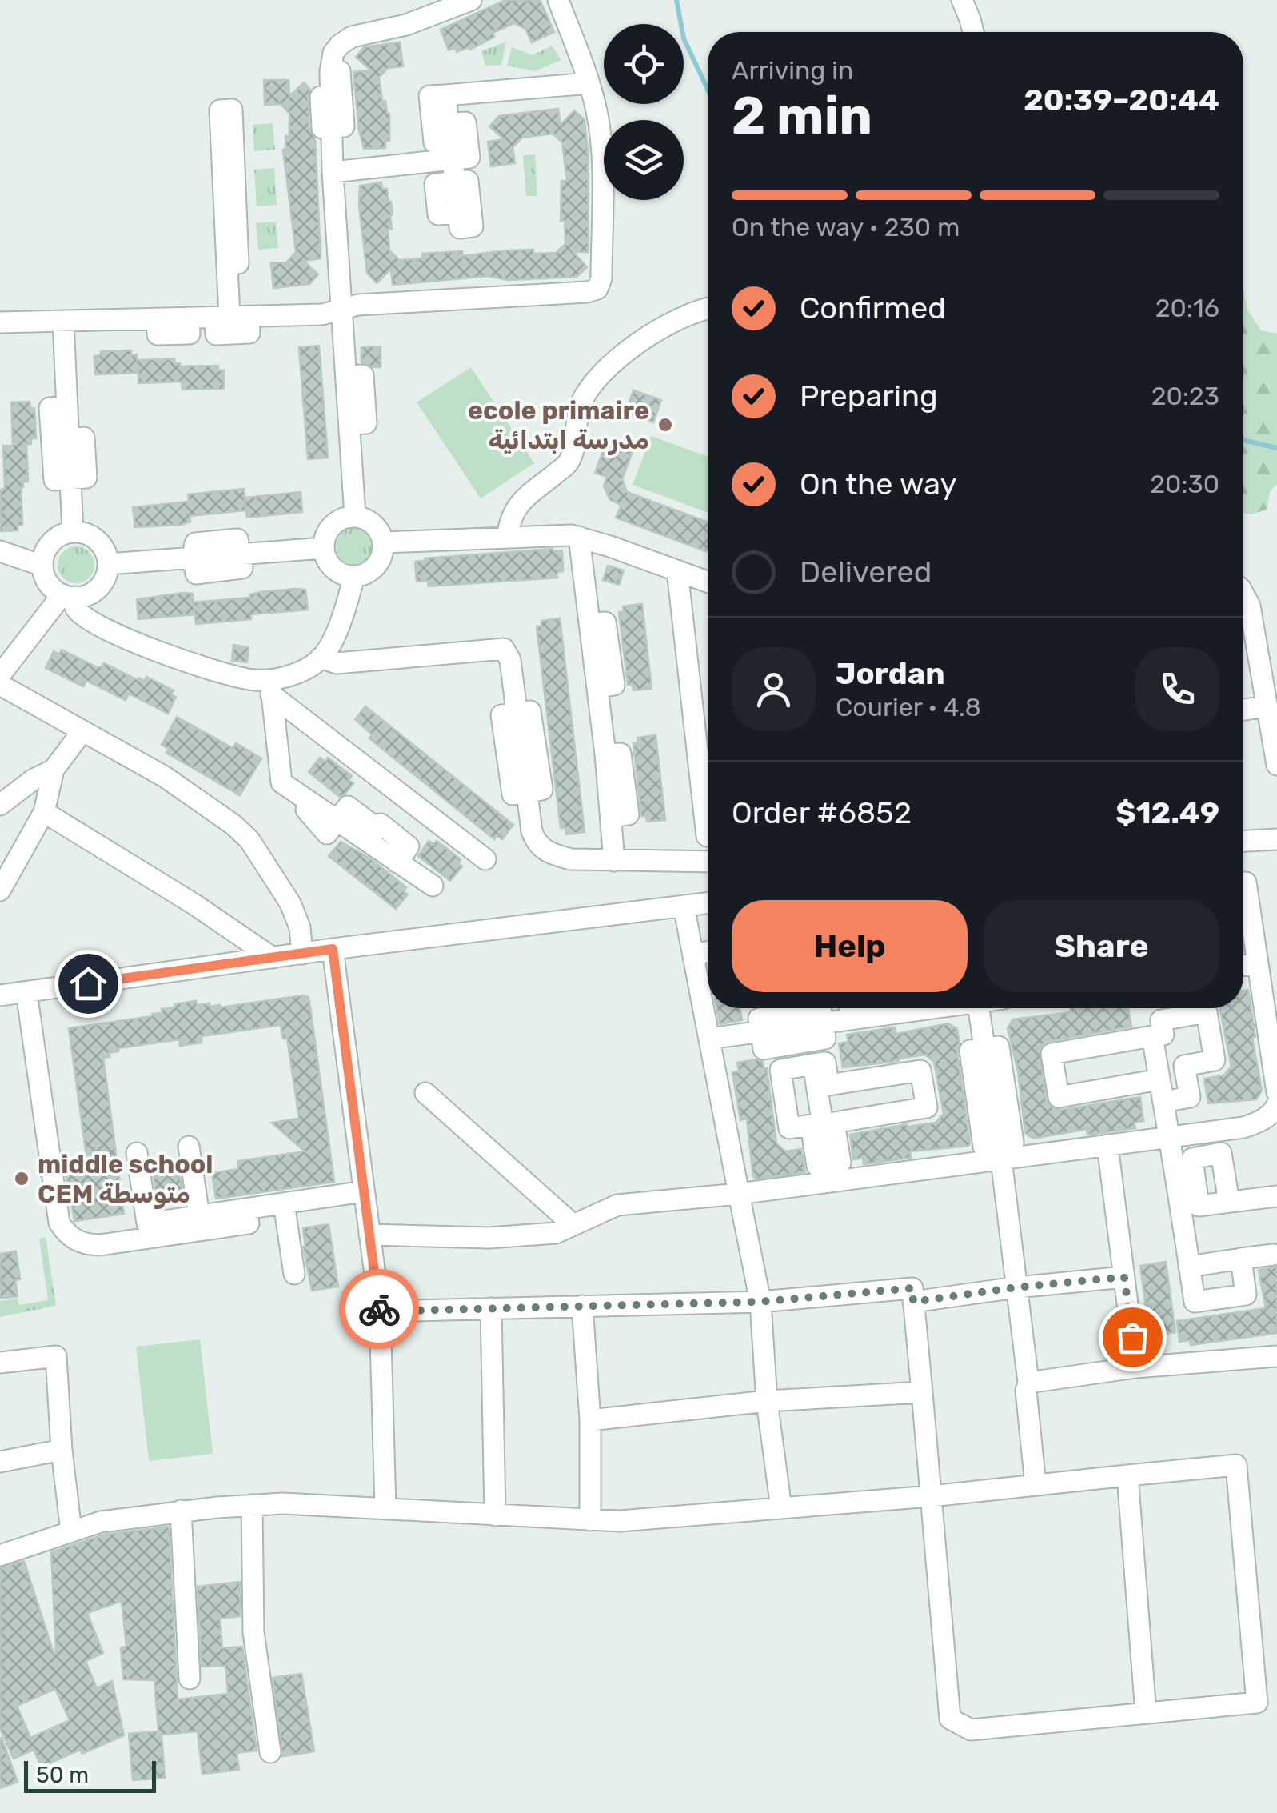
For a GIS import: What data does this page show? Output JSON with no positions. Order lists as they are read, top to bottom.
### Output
{
  "places": ["ecole primaire مدرسة ابتدائية", "middle school CEM متوسطة"],
  "scale_bar": "50 m",
  "page": {
    "heading": ["2 min", "Arriving in", "20:39–20:44"],
    "panel": [
      "Jordan",
      "Courier · 4.8",
      "Order #6852",
      "$12.49"
    ],
    "bar": "On the way · 230 m",
    "list": [
      ["Confirmed", "20:16"],
      ["Preparing", "20:23"],
      ["On the way", "20:30"],
      "Delivered"
    ],
    "buttons": ["Help", "Share"],
    "scale": "50 m"
  }
}
